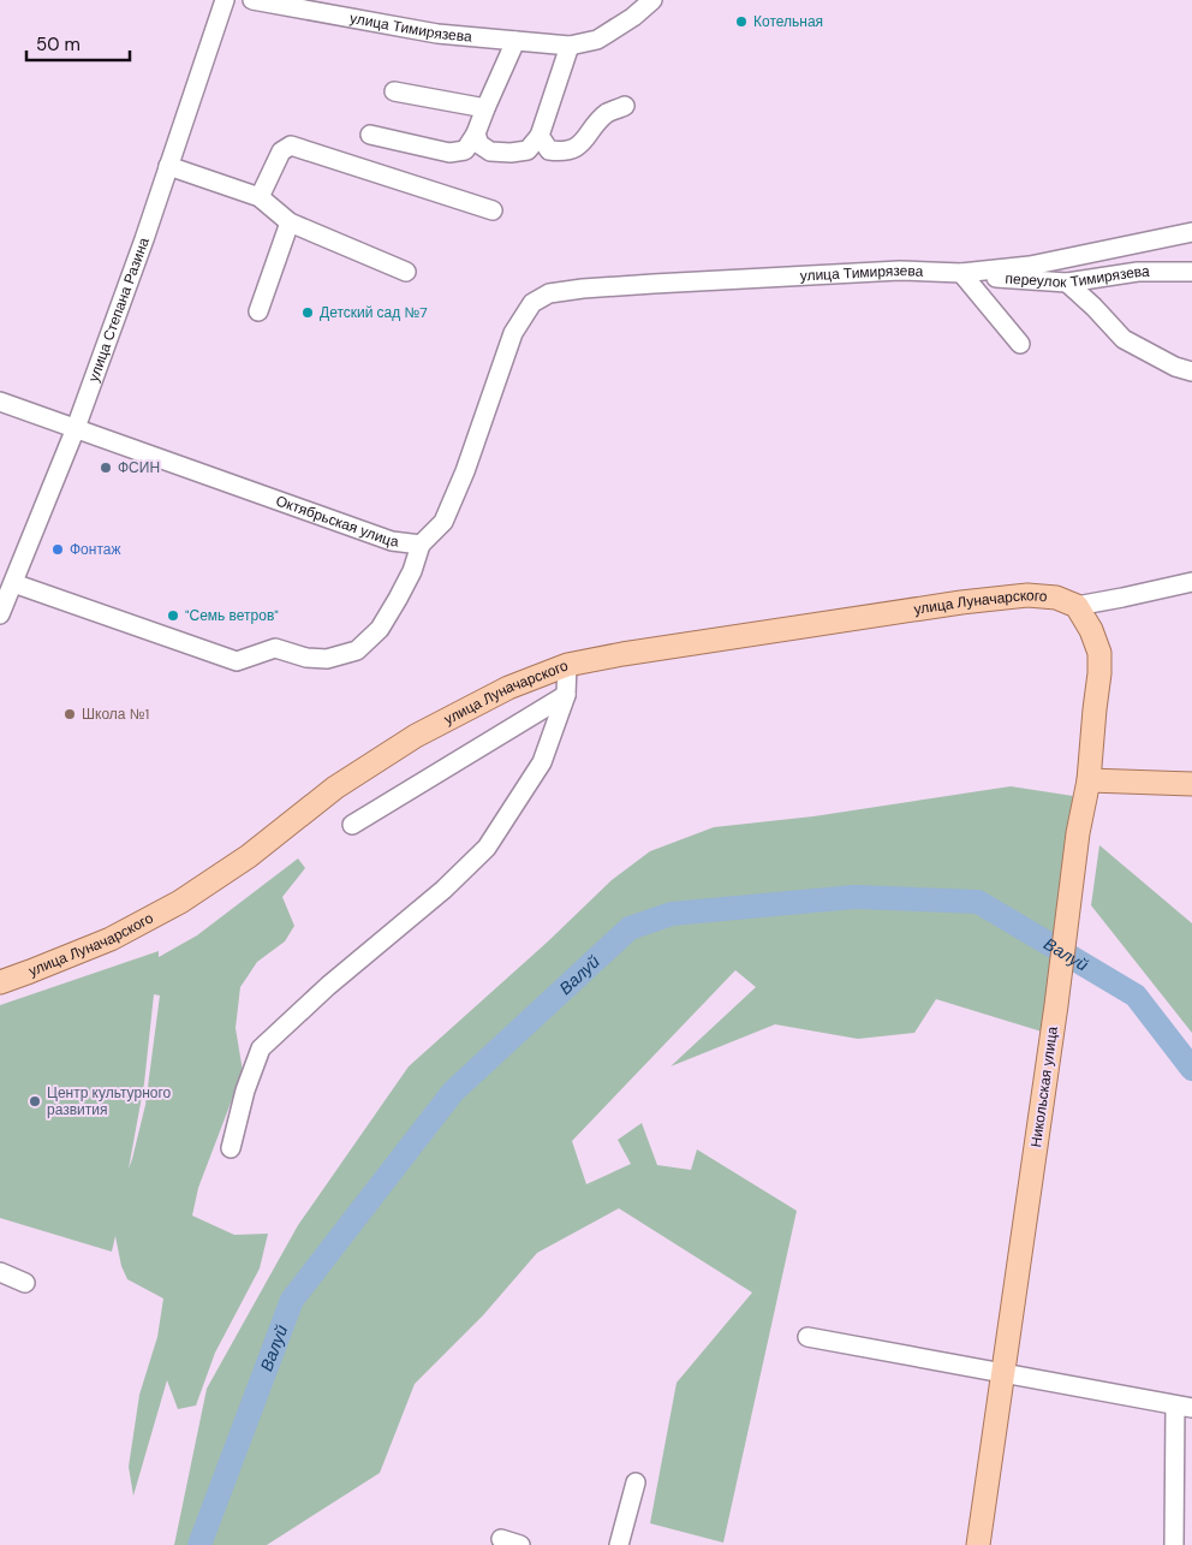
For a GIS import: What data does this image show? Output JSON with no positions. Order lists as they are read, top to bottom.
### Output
{
  "streets": {
    "main road": ["улица Луначарского", "Никольская улица"],
    "street": [
      "улица Тимирязева",
      "переулок Тимирязева",
      "улица Степана Разина",
      "Октябрьская улица"
    ]
  },
  "crossings": [
    ["улица Тимирязева", "переулок Тимирязева"],
    ["улица Тимирязева", "Октябрьская улица"],
    ["улица Степана Разина", "Октябрьская улица"],
    ["улица Луначарского", "Никольская улица"]
  ],
  "water": ["Валуй"],
  "places": [
    "Котельная",
    "Детский сад №7",
    "ФСИН",
    "Фонтаж",
    "\"Семь ветров\"",
    "Школа №1",
    "Центр культурного развития"
  ],
  "scale_bar": "50 m"
}
